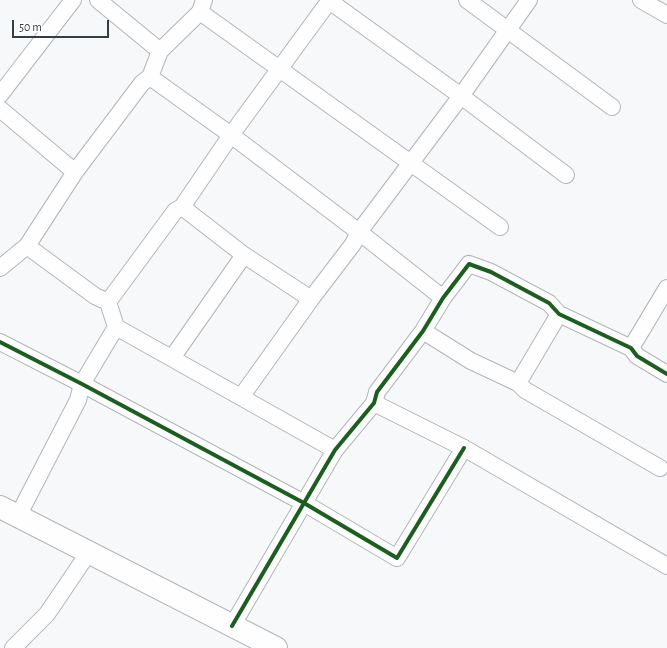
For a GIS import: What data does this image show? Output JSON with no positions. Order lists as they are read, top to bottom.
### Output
{
  "scale_bar": "50 m"
}
